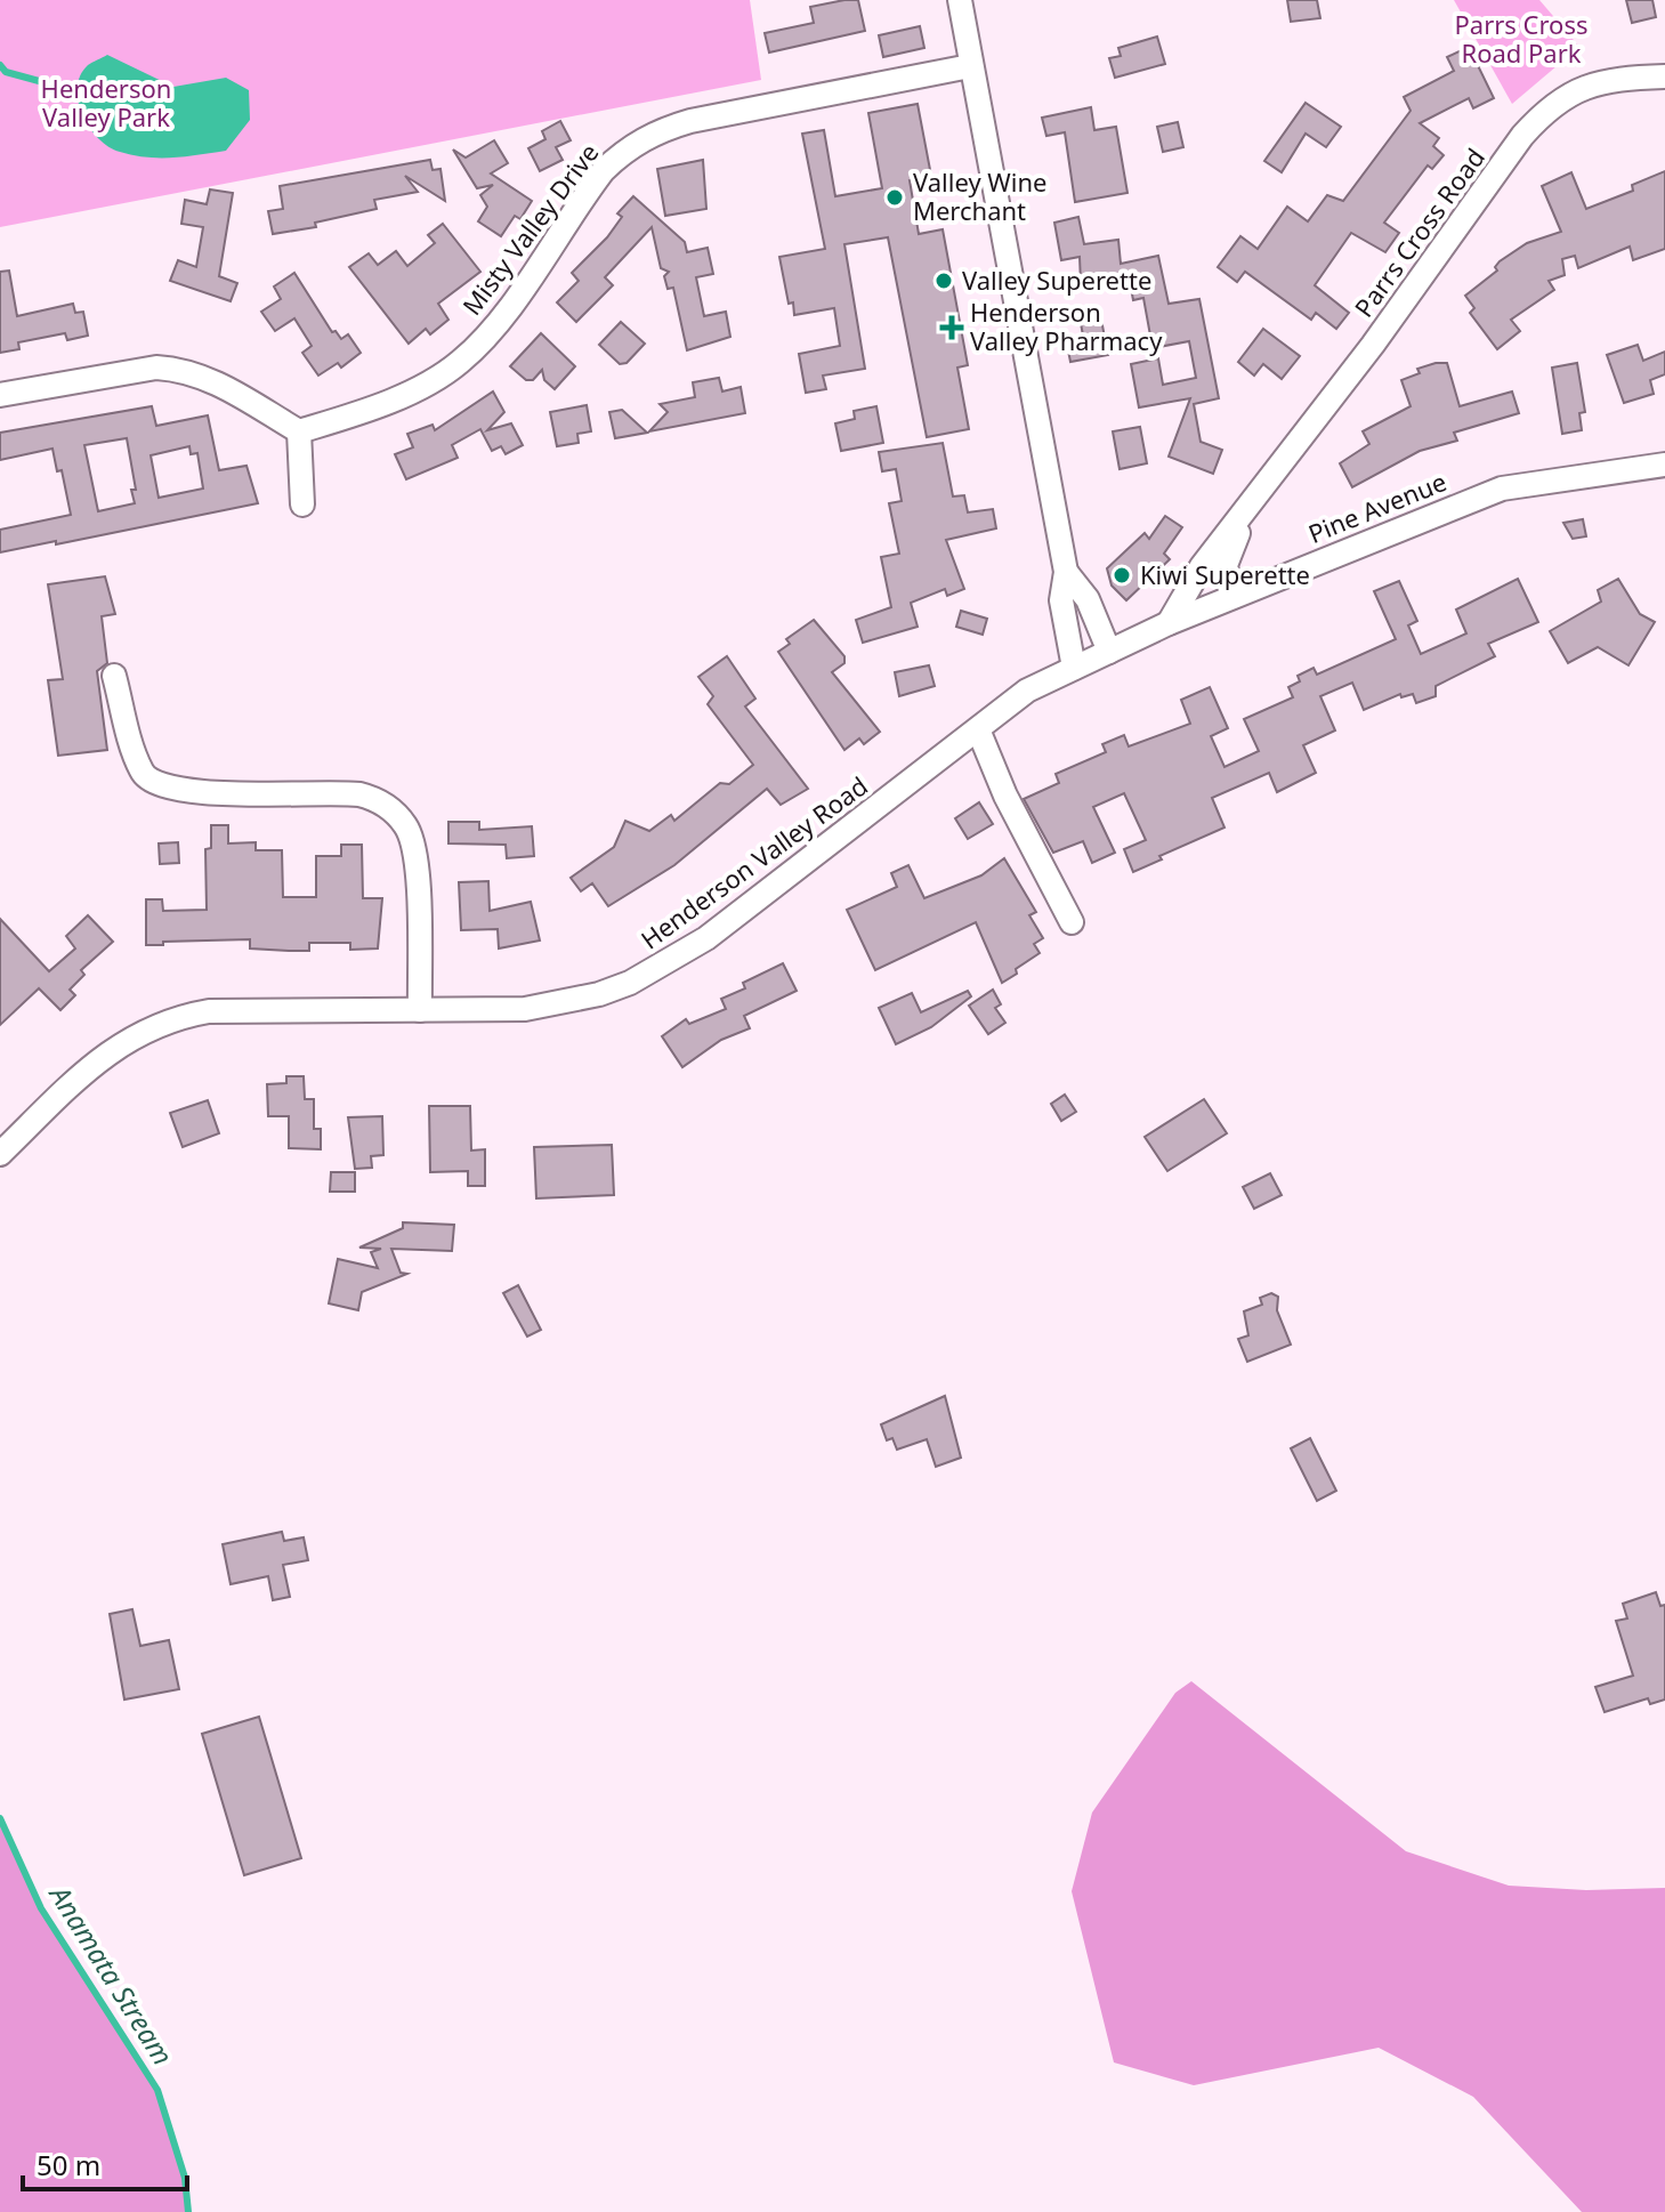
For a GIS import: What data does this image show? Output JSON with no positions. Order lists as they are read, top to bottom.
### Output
{
  "streets": {
    "street": [
      "Misty Valley Drive",
      "Parrs Cross Road",
      "Pine Avenue",
      "Henderson Valley Road"
    ]
  },
  "crossings": [
    ["Parrs Cross Road", "Pine Avenue"],
    ["Pine Avenue", "Henderson Valley Road"]
  ],
  "water": ["Anamata Stream"],
  "parks": ["Parrs Cross Road Park", "Henderson Valley Park"],
  "places": {
    "other": ["Valley Wine Merchant", "Valley Superette", "Kiwi Superette"],
    "health": ["Henderson Valley Pharmacy"]
  },
  "scale_bar": "50 m"
}
